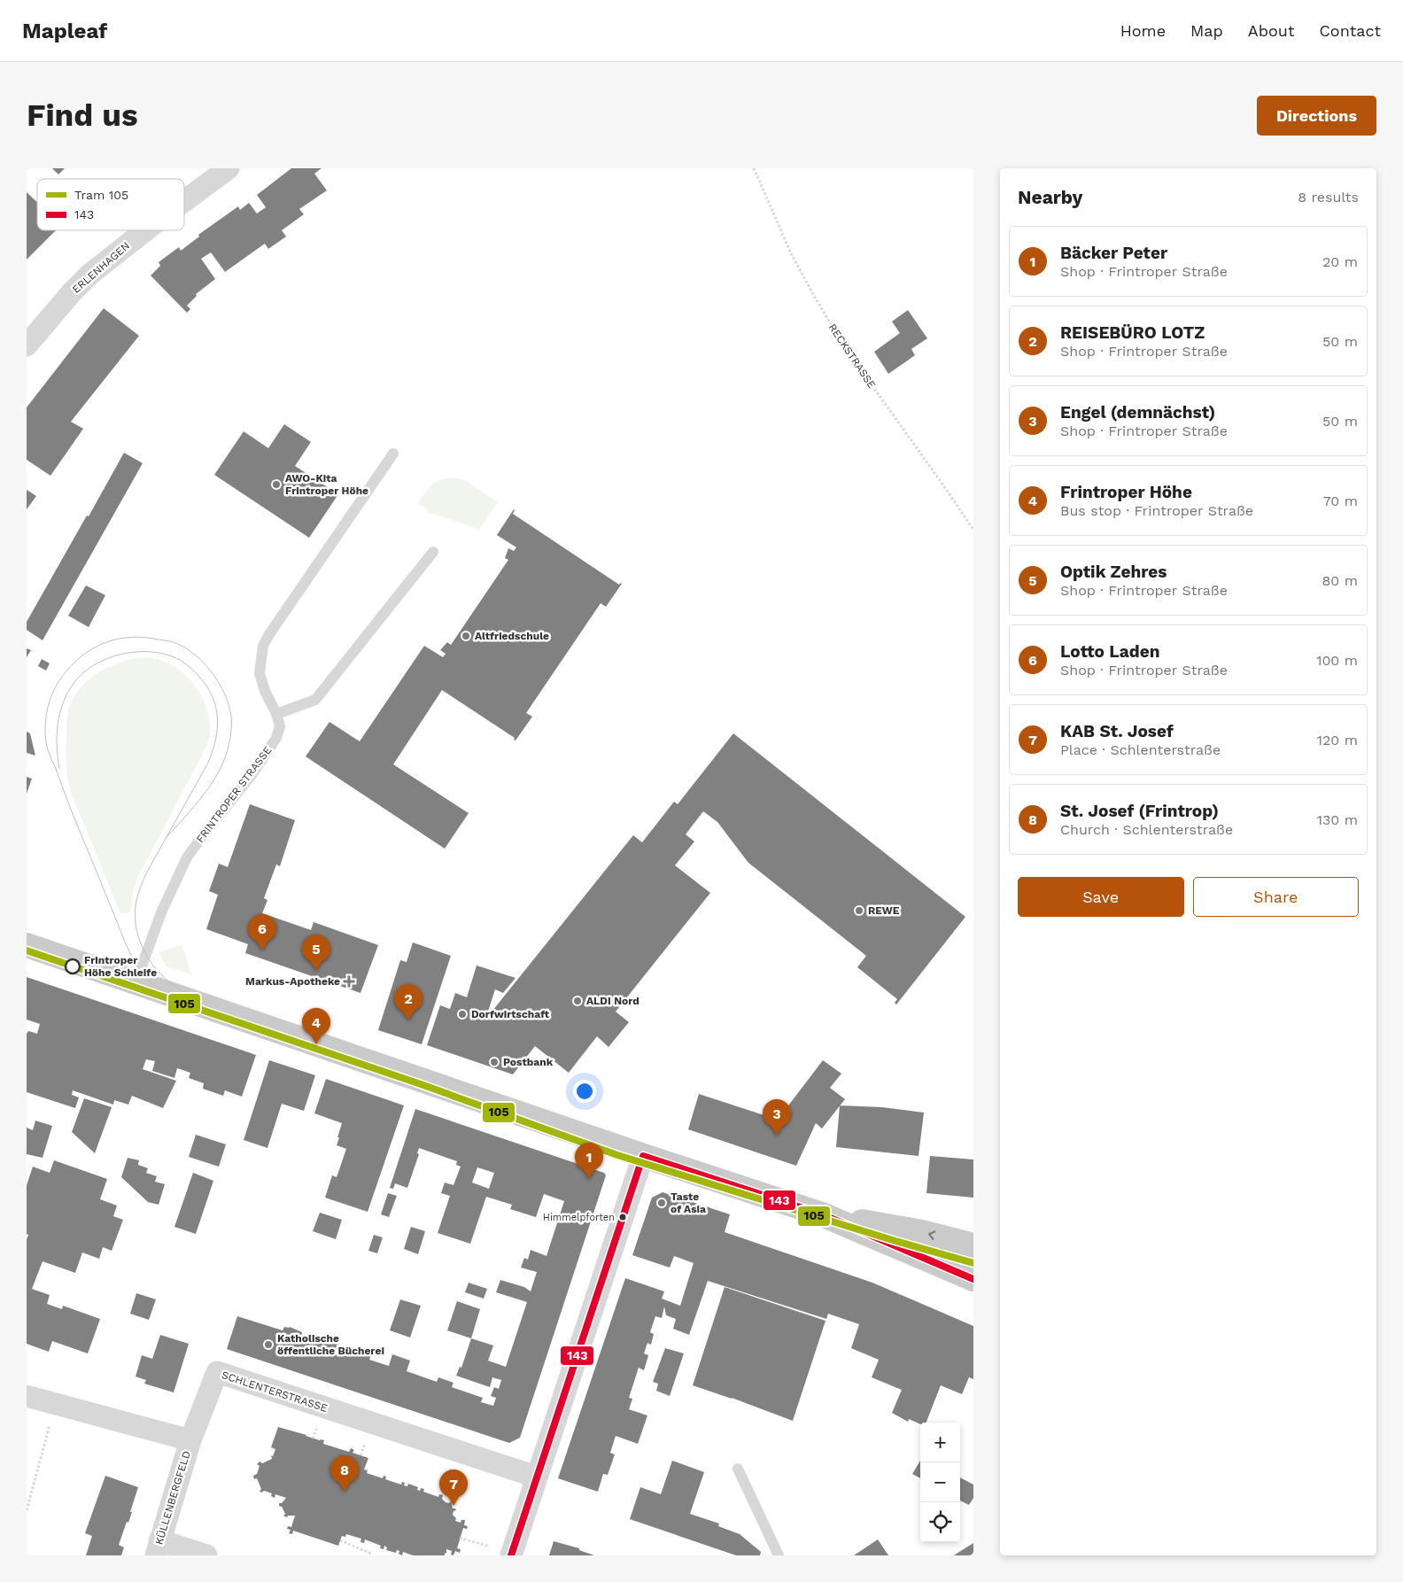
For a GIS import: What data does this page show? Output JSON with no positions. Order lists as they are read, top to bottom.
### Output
{
  "streets": {
    "street": ["ERLENHAGEN", "SCHLENTERSTRASSE", "KÜLLENBERGFELD"],
    "lane": ["FRINTROPER STRASSE"],
    "path": ["RECKSTRASSE"]
  },
  "crossings": [
    ["SCHLENTERSTRASSE", "KÜLLENBERGFELD"]
  ],
  "places": {
    "other": [
      "AWO-Kita Frintroper Höhe",
      "Altfriedschule",
      "REWE",
      "Frintroper Höhe Schleife",
      "ALDI Nord",
      "Dorfwirtschaft",
      "Postbank",
      "Taste of Asia",
      "Himmelpforten",
      "Katholische öffentliche Bücherei"
    ],
    "health": ["Markus-Apotheke"]
  },
  "lines": ["tram line 105", "transit line 143"],
  "legend": ["Tram 105", "143"],
  "page": {
    "header": "Mapleaf",
    "nav": [
      "Home",
      "Map",
      "About",
      "Contact"
    ],
    "buttons": [
      "Directions",
      ["Save", "Share"]
    ],
    "title": "Find us",
    "heading": ["Nearby", "8 results"],
    "list": [
      {
        "mark": "1",
        "name": "Bäcker Peter",
        "note": "Shop · Frintroper Straße",
        "value": "20 m"
      },
      {
        "mark": "2",
        "name": "REISEBÜRO LOTZ",
        "note": "Shop · Frintroper Straße",
        "value": "50 m"
      },
      {
        "mark": "3",
        "name": "Engel (demnächst)",
        "note": "Shop · Frintroper Straße",
        "value": "50 m"
      },
      {
        "mark": "4",
        "name": "Frintroper Höhe",
        "note": "Bus stop · Frintroper Straße",
        "value": "70 m"
      },
      {
        "mark": "5",
        "name": "Optik Zehres",
        "note": "Shop · Frintroper Straße",
        "value": "80 m"
      },
      {
        "mark": "6",
        "name": "Lotto Laden",
        "note": "Shop · Frintroper Straße",
        "value": "100 m"
      },
      {
        "mark": "7",
        "name": "KAB St. Josef",
        "note": "Place · Schlenterstraße",
        "value": "120 m"
      },
      {
        "mark": "8",
        "name": "St. Josef (Frintrop)",
        "note": "Church · Schlenterstraße",
        "value": "130 m"
      }
    ],
    "pins": [
      "6",
      "5",
      "2",
      "4",
      "3",
      "1",
      "8",
      "7"
    ],
    "map_buttons": ["+", "−"]
  }
}
